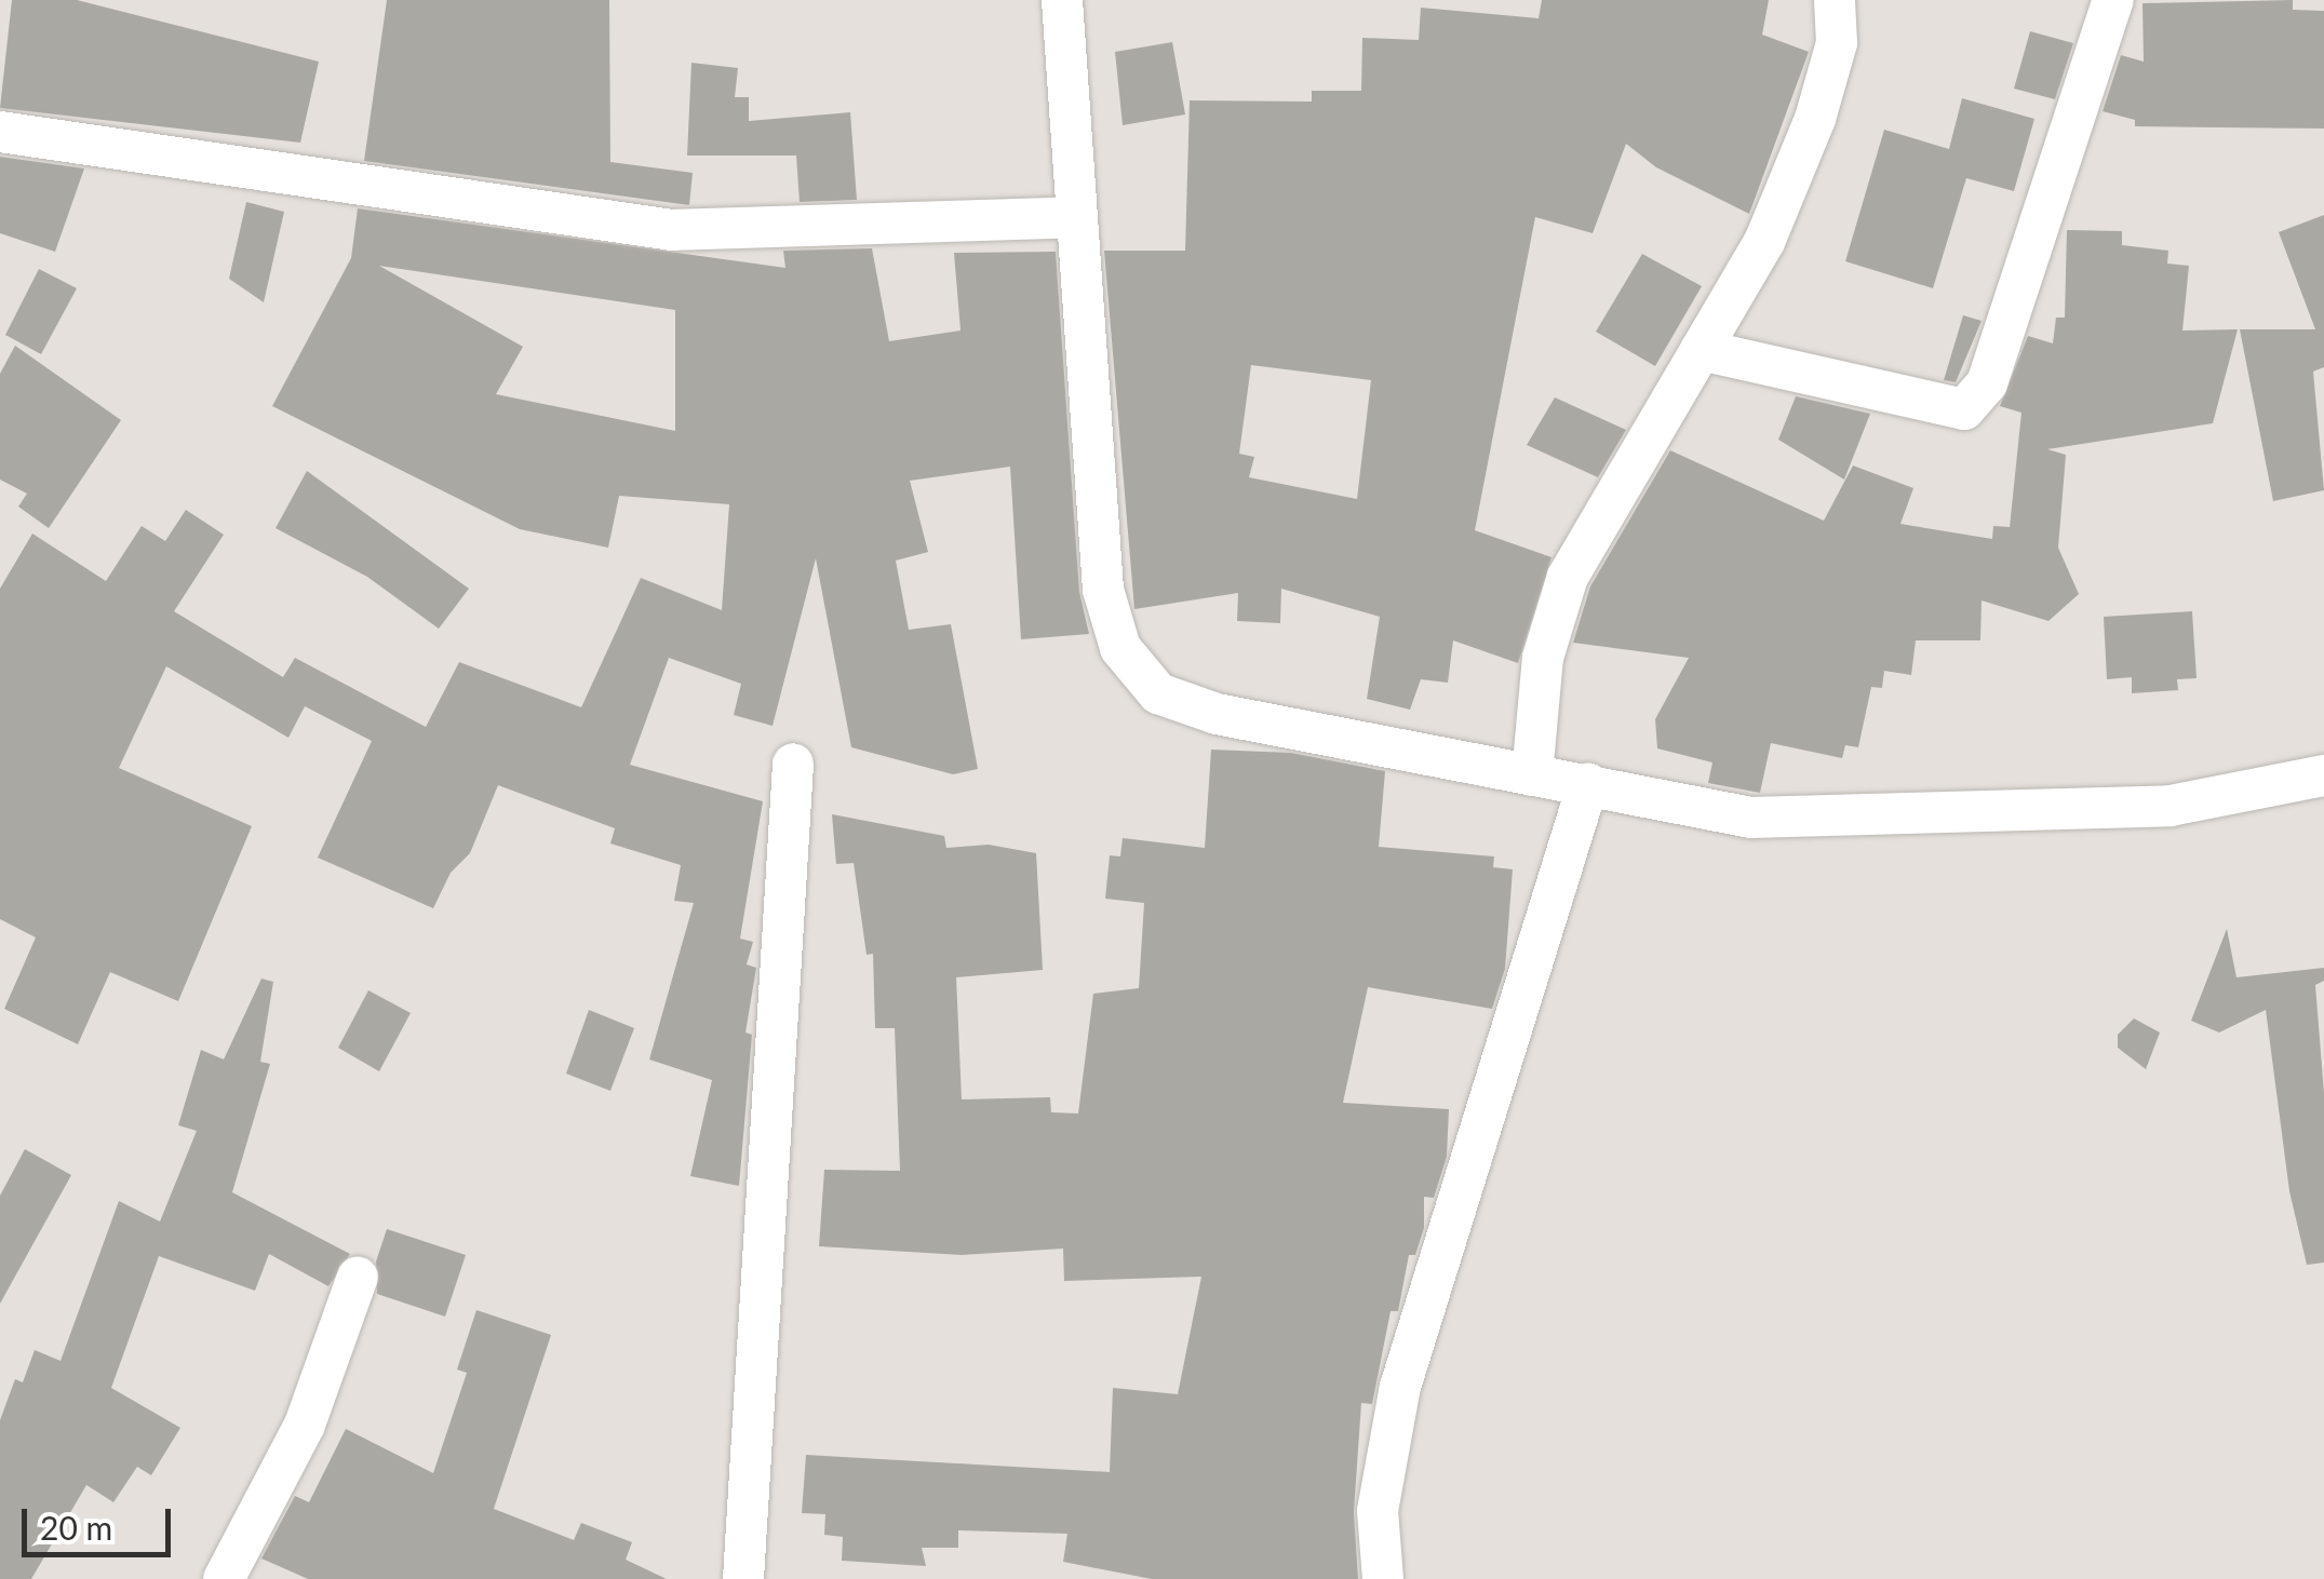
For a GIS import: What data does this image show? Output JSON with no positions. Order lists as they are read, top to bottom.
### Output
{
  "scale_bar": "20 m"
}
